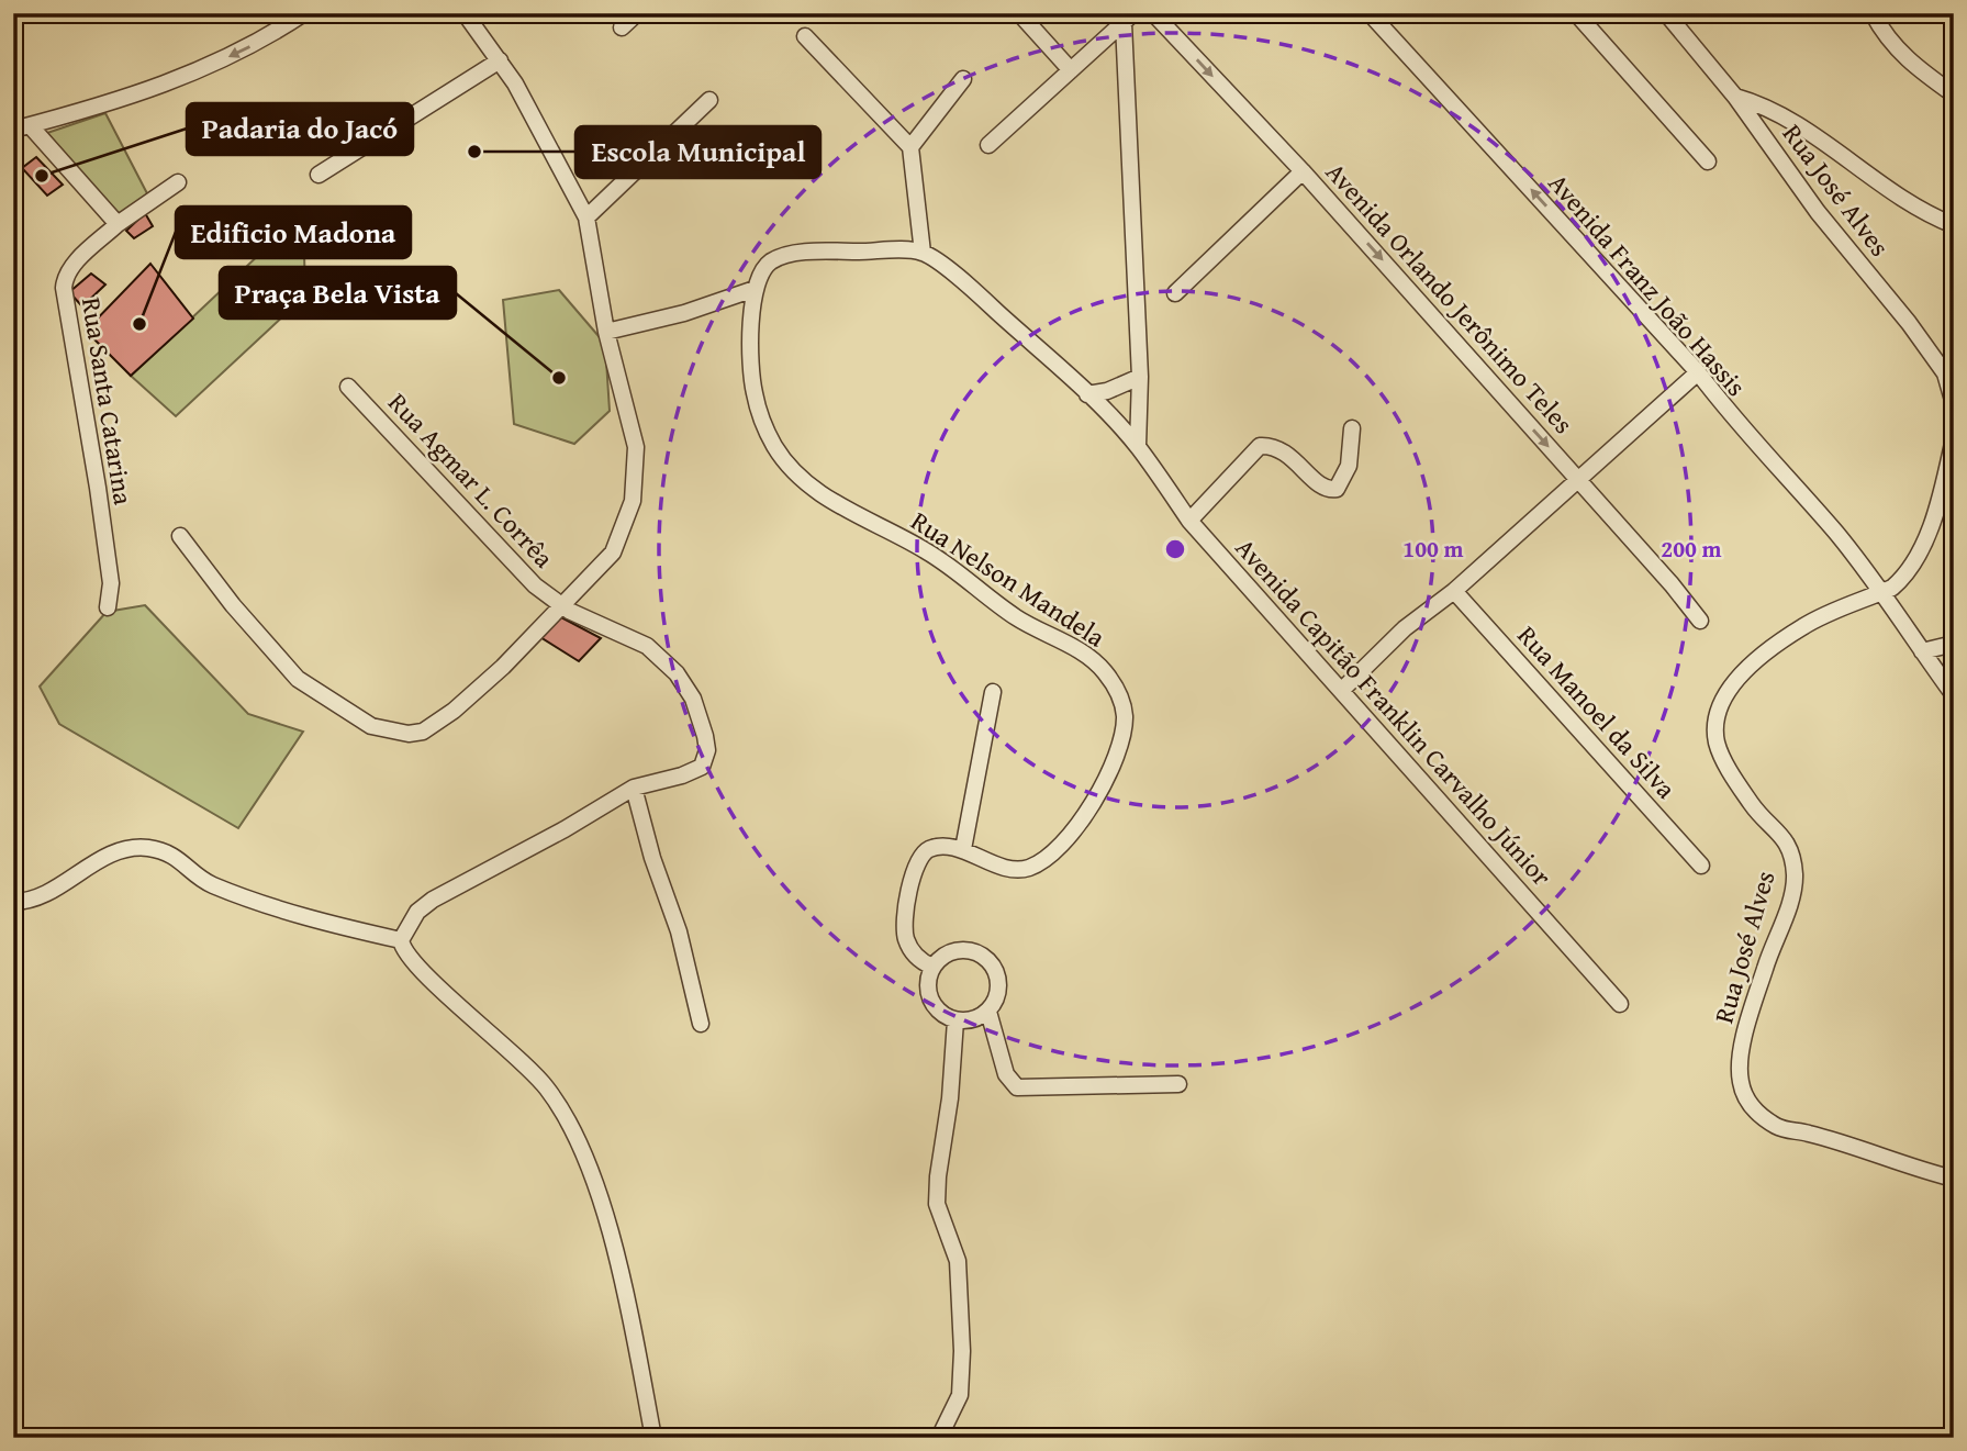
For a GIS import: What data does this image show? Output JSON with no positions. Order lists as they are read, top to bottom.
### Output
{
  "streets": {
    "street": [
      "Rua José Alves",
      "Avenida Franz João Hassis",
      "Avenida Orlando Jerônimo Teles",
      "Rua Santa Catarina",
      "Rua Agmar L. Corrêa",
      "Rua Nelson Mandela",
      "Avenida Capitão Franklin Carvalho Júnior",
      "Rua Manoel da Silva"
    ]
  },
  "crossings": [
    ["Rua José Alves", "Avenida Franz João Hassis"]
  ],
  "one_way": ["Avenida Franz João Hassis", "Avenida Orlando Jerônimo Teles"],
  "places": [
    "Escola Municipal",
    "Padaria do Jacó",
    "Edificio Madona",
    "Praça Bela Vista"
  ],
  "rings": ["100 m", "200 m"]
}
